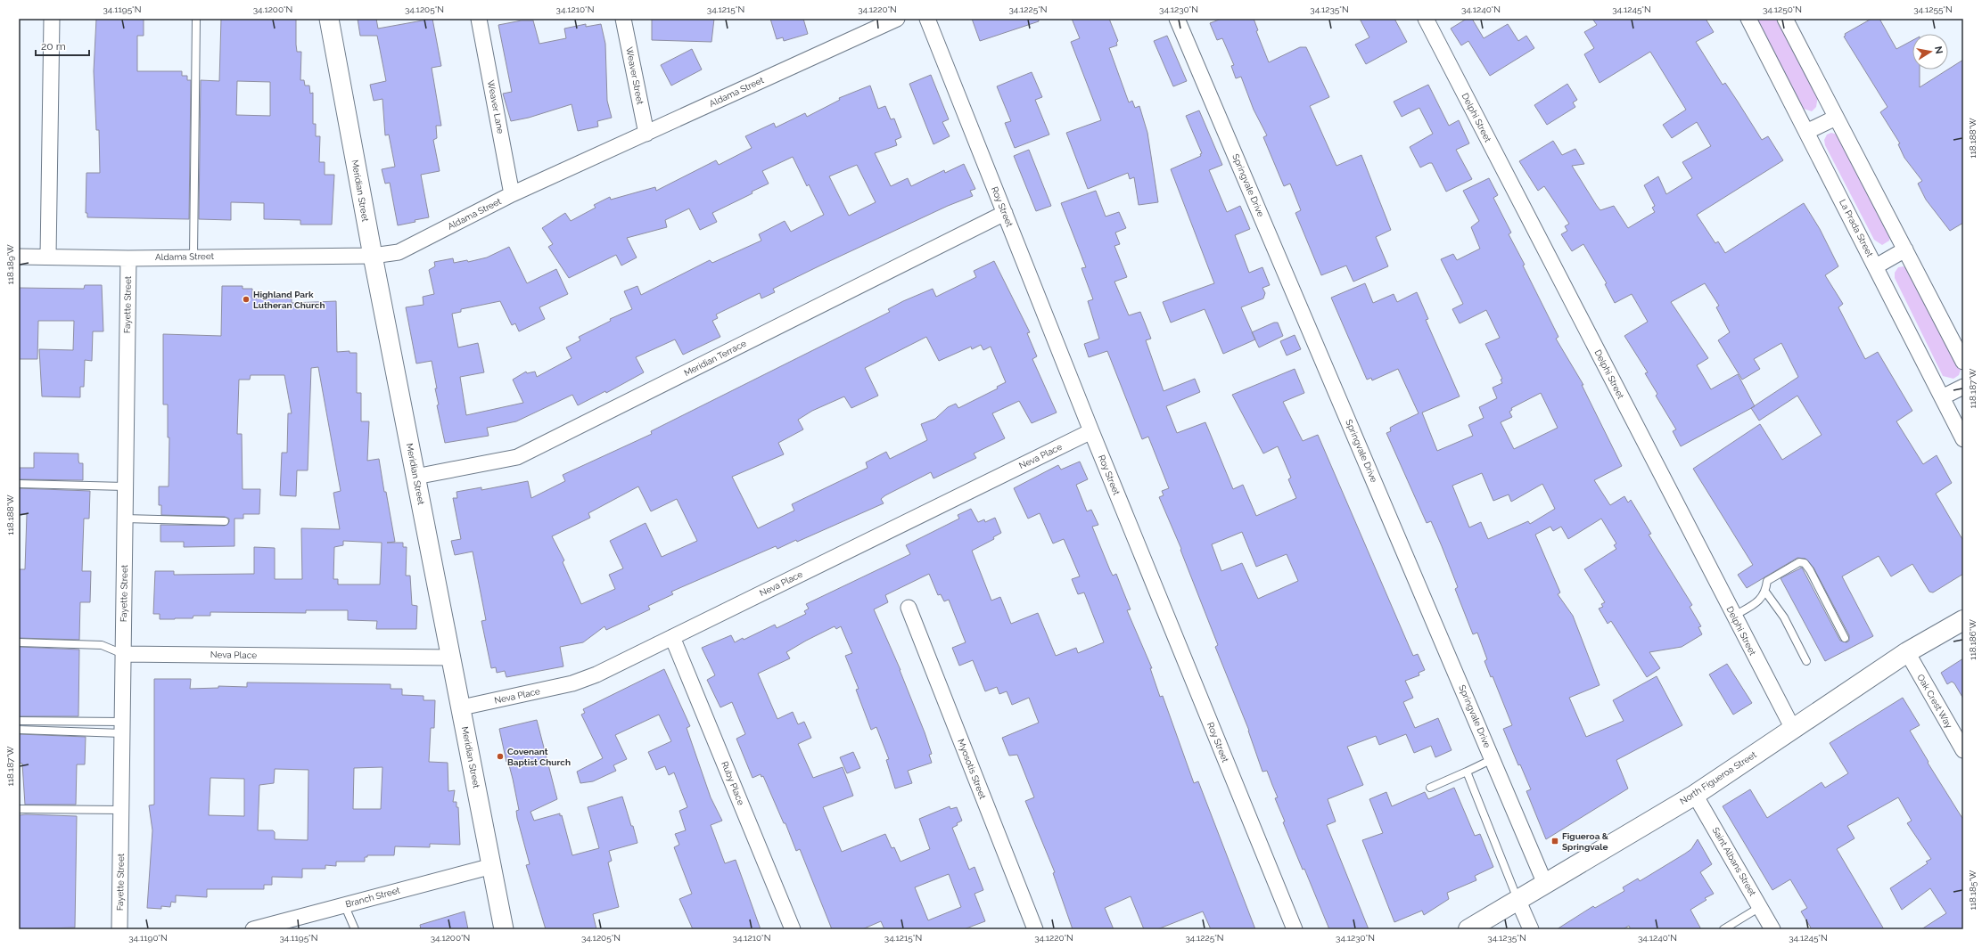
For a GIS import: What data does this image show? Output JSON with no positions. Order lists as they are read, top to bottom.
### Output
{
  "streets": {
    "main road": ["North Figueroa Street"],
    "street": [
      "Weaver Street",
      "Aldama Street",
      "Weaver Lane",
      "Delphi Street",
      "Springvale Drive",
      "Meridian Street",
      "Roy Street",
      "La Prada Street",
      "Fayette Street",
      "Meridian Terrace",
      "Neva Place",
      "Oak Crest Way",
      "Myosotis Street",
      "Ruby Place",
      "Saint Albans Street",
      "Branch Street"
    ]
  },
  "crossings": [
    ["Weaver Street", "Aldama Street"],
    ["Aldama Street", "Weaver Lane"],
    ["Aldama Street", "Meridian Street"],
    ["Aldama Street", "Fayette Street"],
    ["Delphi Street", "North Figueroa Street"],
    ["Springvale Drive", "North Figueroa Street"],
    ["Meridian Street", "Meridian Terrace"],
    ["Meridian Street", "Neva Place"],
    ["Meridian Street", "Branch Street"],
    ["Roy Street", "Meridian Terrace"],
    ["Roy Street", "Neva Place"],
    ["Fayette Street", "Neva Place"],
    ["Neva Place", "Ruby Place"],
    ["Oak Crest Way", "North Figueroa Street"],
    ["North Figueroa Street", "Saint Albans Street"]
  ],
  "places": {
    "other": ["Highland Park Lutheran Church", "Covenant Baptist Church"],
    "transit": ["Figueroa & Springvale"]
  },
  "scale_bar": "20 m",
  "north": "right",
  "coordinates": [
    "34.1195°N",
    "34.1200°N",
    "34.1205°N",
    "34.1210°N",
    "34.1215°N",
    "34.1220°N",
    "34.1225°N",
    "34.1230°N",
    "34.1235°N",
    "34.1240°N",
    "34.1245°N",
    "34.1250°N",
    "34.1255°N",
    "118.188°W",
    "118.189°W",
    "118.187°W",
    "118.186°W",
    "118.185°W",
    "34.1190°N"
  ]
}
